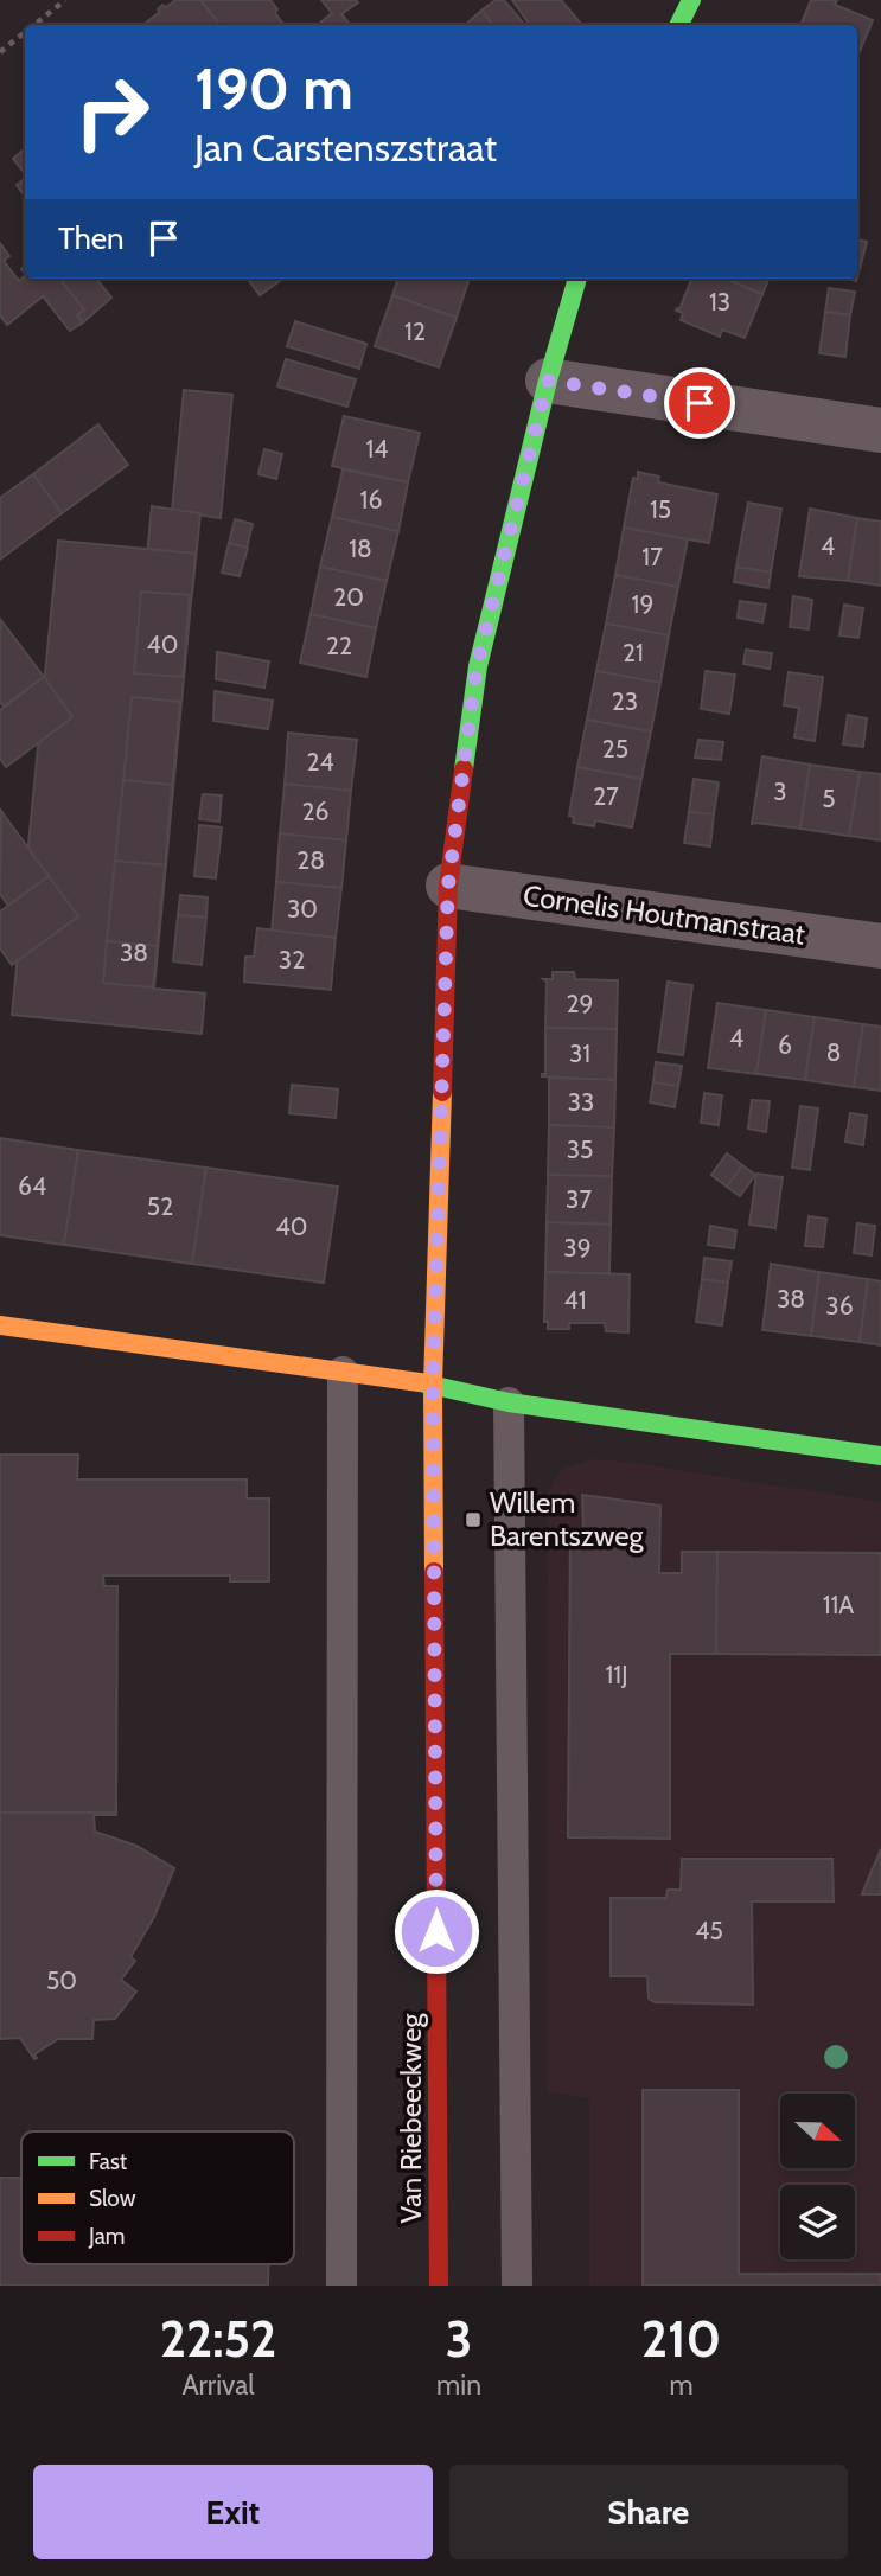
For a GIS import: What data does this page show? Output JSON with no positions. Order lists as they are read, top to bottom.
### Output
{
  "streets": {
    "street": ["Cornelis Houtmanstraat", "Van Riebeeckweg"]
  },
  "crossings": [
    ["Cornelis Houtmanstraat", "Van Riebeeckweg"]
  ],
  "places": {
    "transit": ["Willem Barentszweg"]
  },
  "house_numbers": [
    "13",
    "12",
    "14",
    "16",
    "15",
    "4",
    "18",
    "17",
    "20",
    "19",
    "40",
    "22",
    "21",
    "23",
    "25",
    "24",
    "3",
    "27",
    "5",
    "26",
    "28",
    "30",
    "38",
    "32",
    "29",
    "4",
    "6",
    "8",
    "31",
    "33",
    "35",
    "64",
    "37",
    "52",
    "40",
    "39",
    "38",
    "41",
    "36",
    "11A",
    "11J",
    "45",
    "50"
  ],
  "legend": ["Fast", "Slow", "Jam"],
  "north": "right",
  "page": {
    "turn": ["190 m", "Jan Carstenszstraat"],
    "then": "Then",
    "eta": [
      "22:52",
      "Arrival",
      "3",
      "min",
      "210",
      "m"
    ],
    "buttons": ["Exit", "Share"]
  }
}
